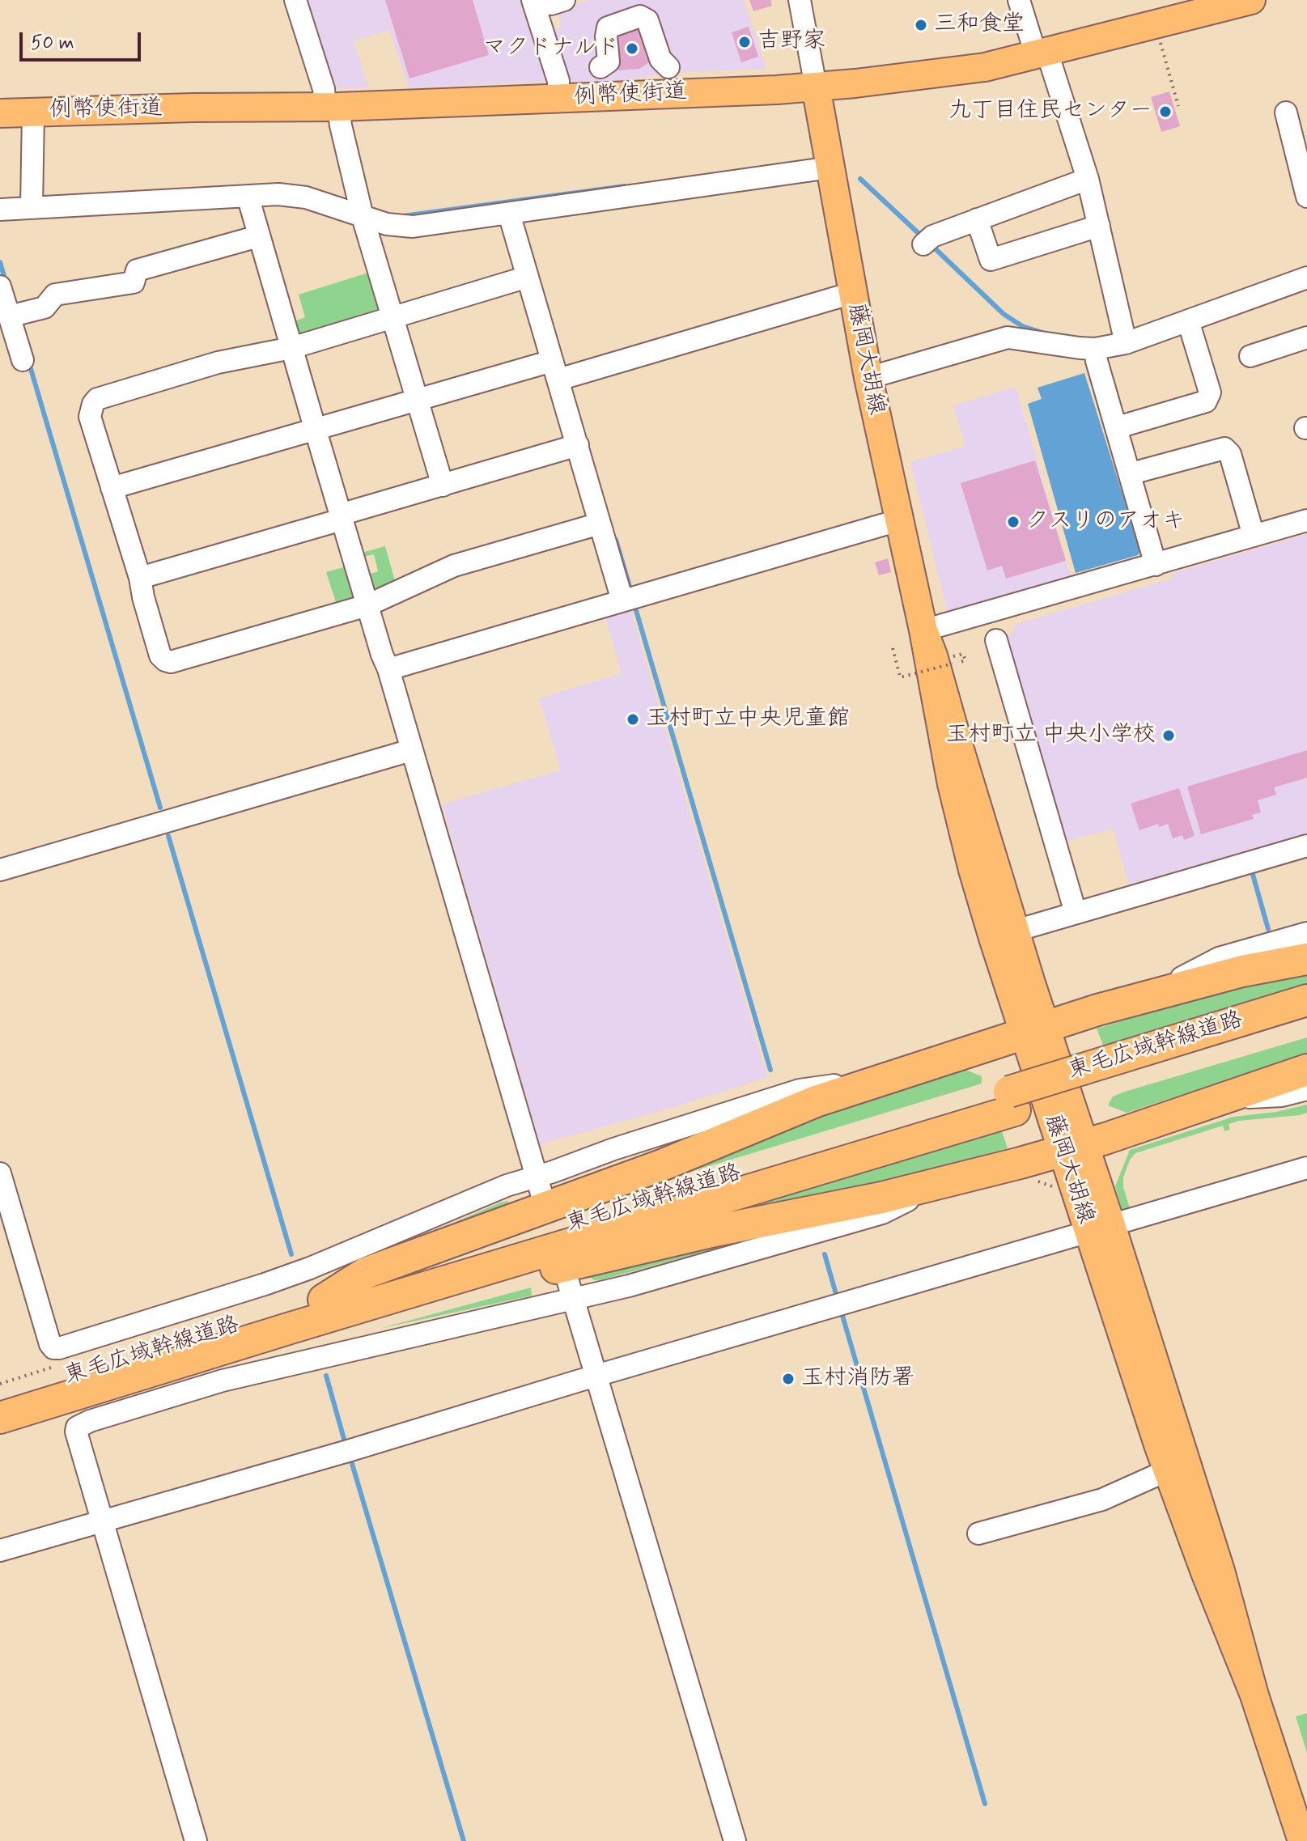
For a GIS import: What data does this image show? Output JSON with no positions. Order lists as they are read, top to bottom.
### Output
{
  "streets": {
    "highway": ["東毛広域幹線道路"],
    "main road": ["例幣使街道", "藤岡大胡線"]
  },
  "crossings": [
    ["例幣使街道", "藤岡大胡線"]
  ],
  "places": [
    "三和食堂",
    "吉野家",
    "マクドナルド",
    "九丁目住民センター",
    "クスリのアオキ",
    "玉村町立中央児童館",
    "玉村町立 中央小学校",
    "玉村消防署"
  ],
  "scale_bar": "50 m"
}
